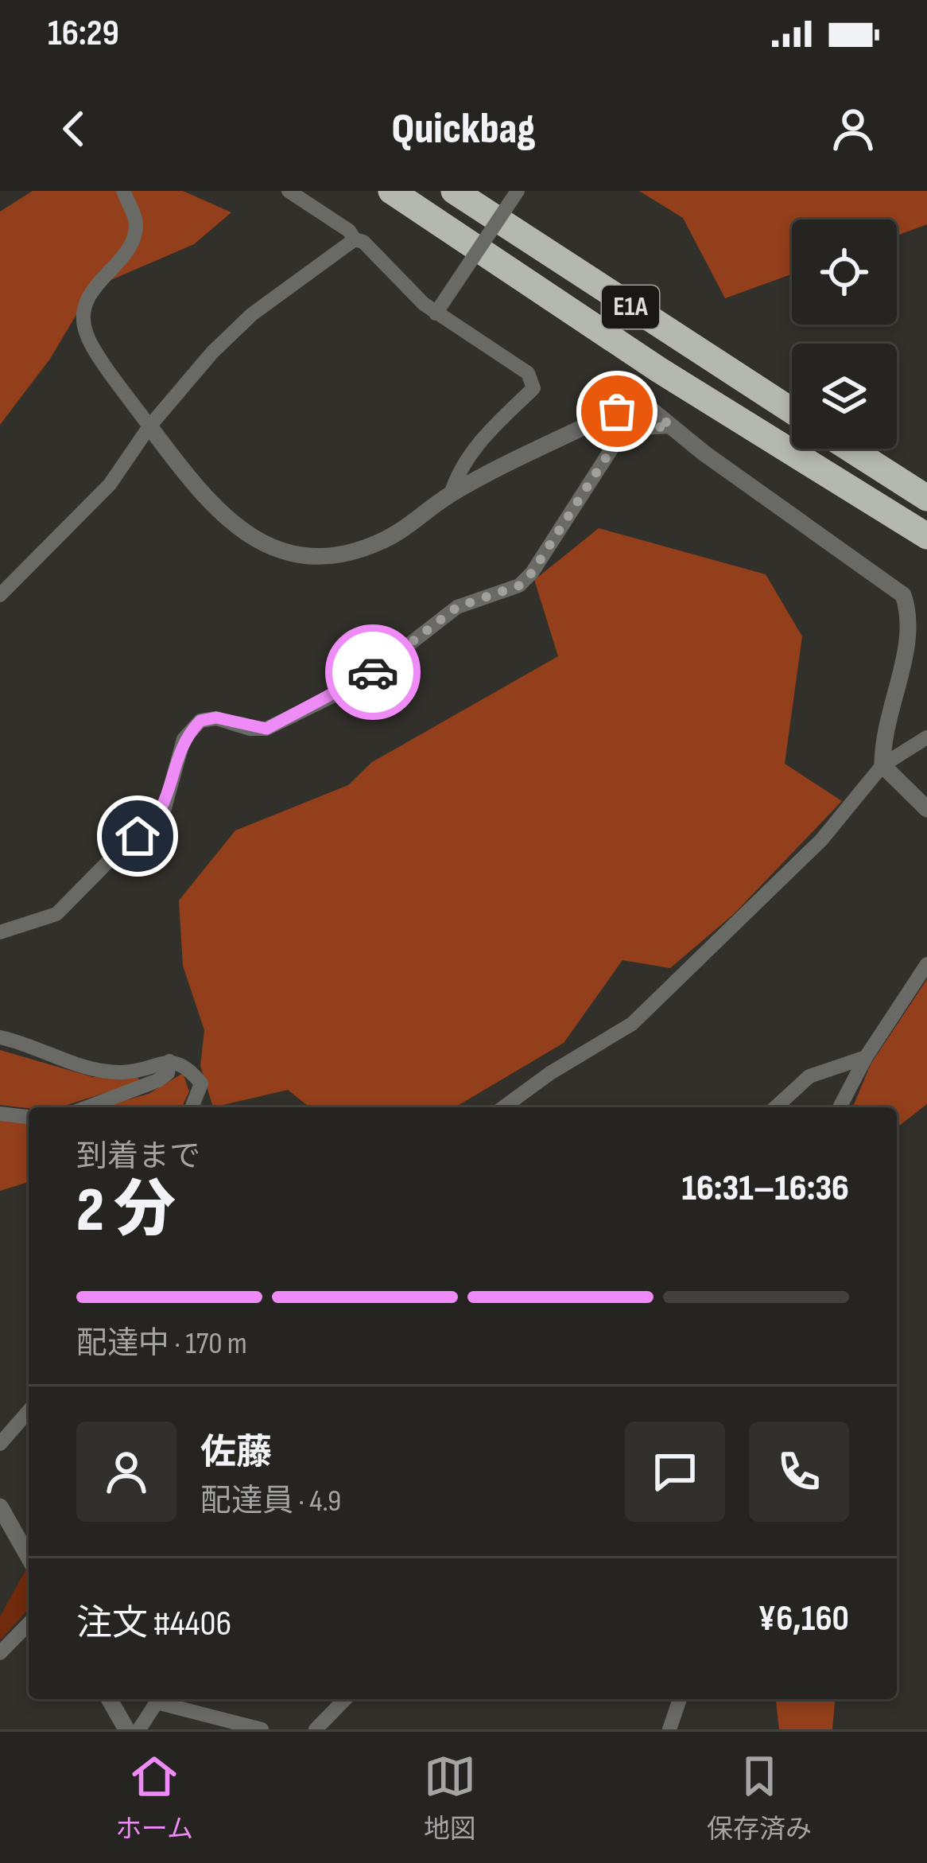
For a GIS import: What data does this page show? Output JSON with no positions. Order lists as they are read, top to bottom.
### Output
{
  "streets": {
    "highway": ["E1A"]
  },
  "page": {
    "status": "16:29",
    "header": "Quickbag",
    "heading": ["2 分", "到着まで", "16:31–16:36"],
    "panel": [
      "佐藤",
      "配達員 · 4.9",
      "注文 #4406",
      "¥6,160"
    ],
    "bar": "配達中 · 170 m",
    "tabs": ["ホーム", "地図", "保存済み"]
  }
}
